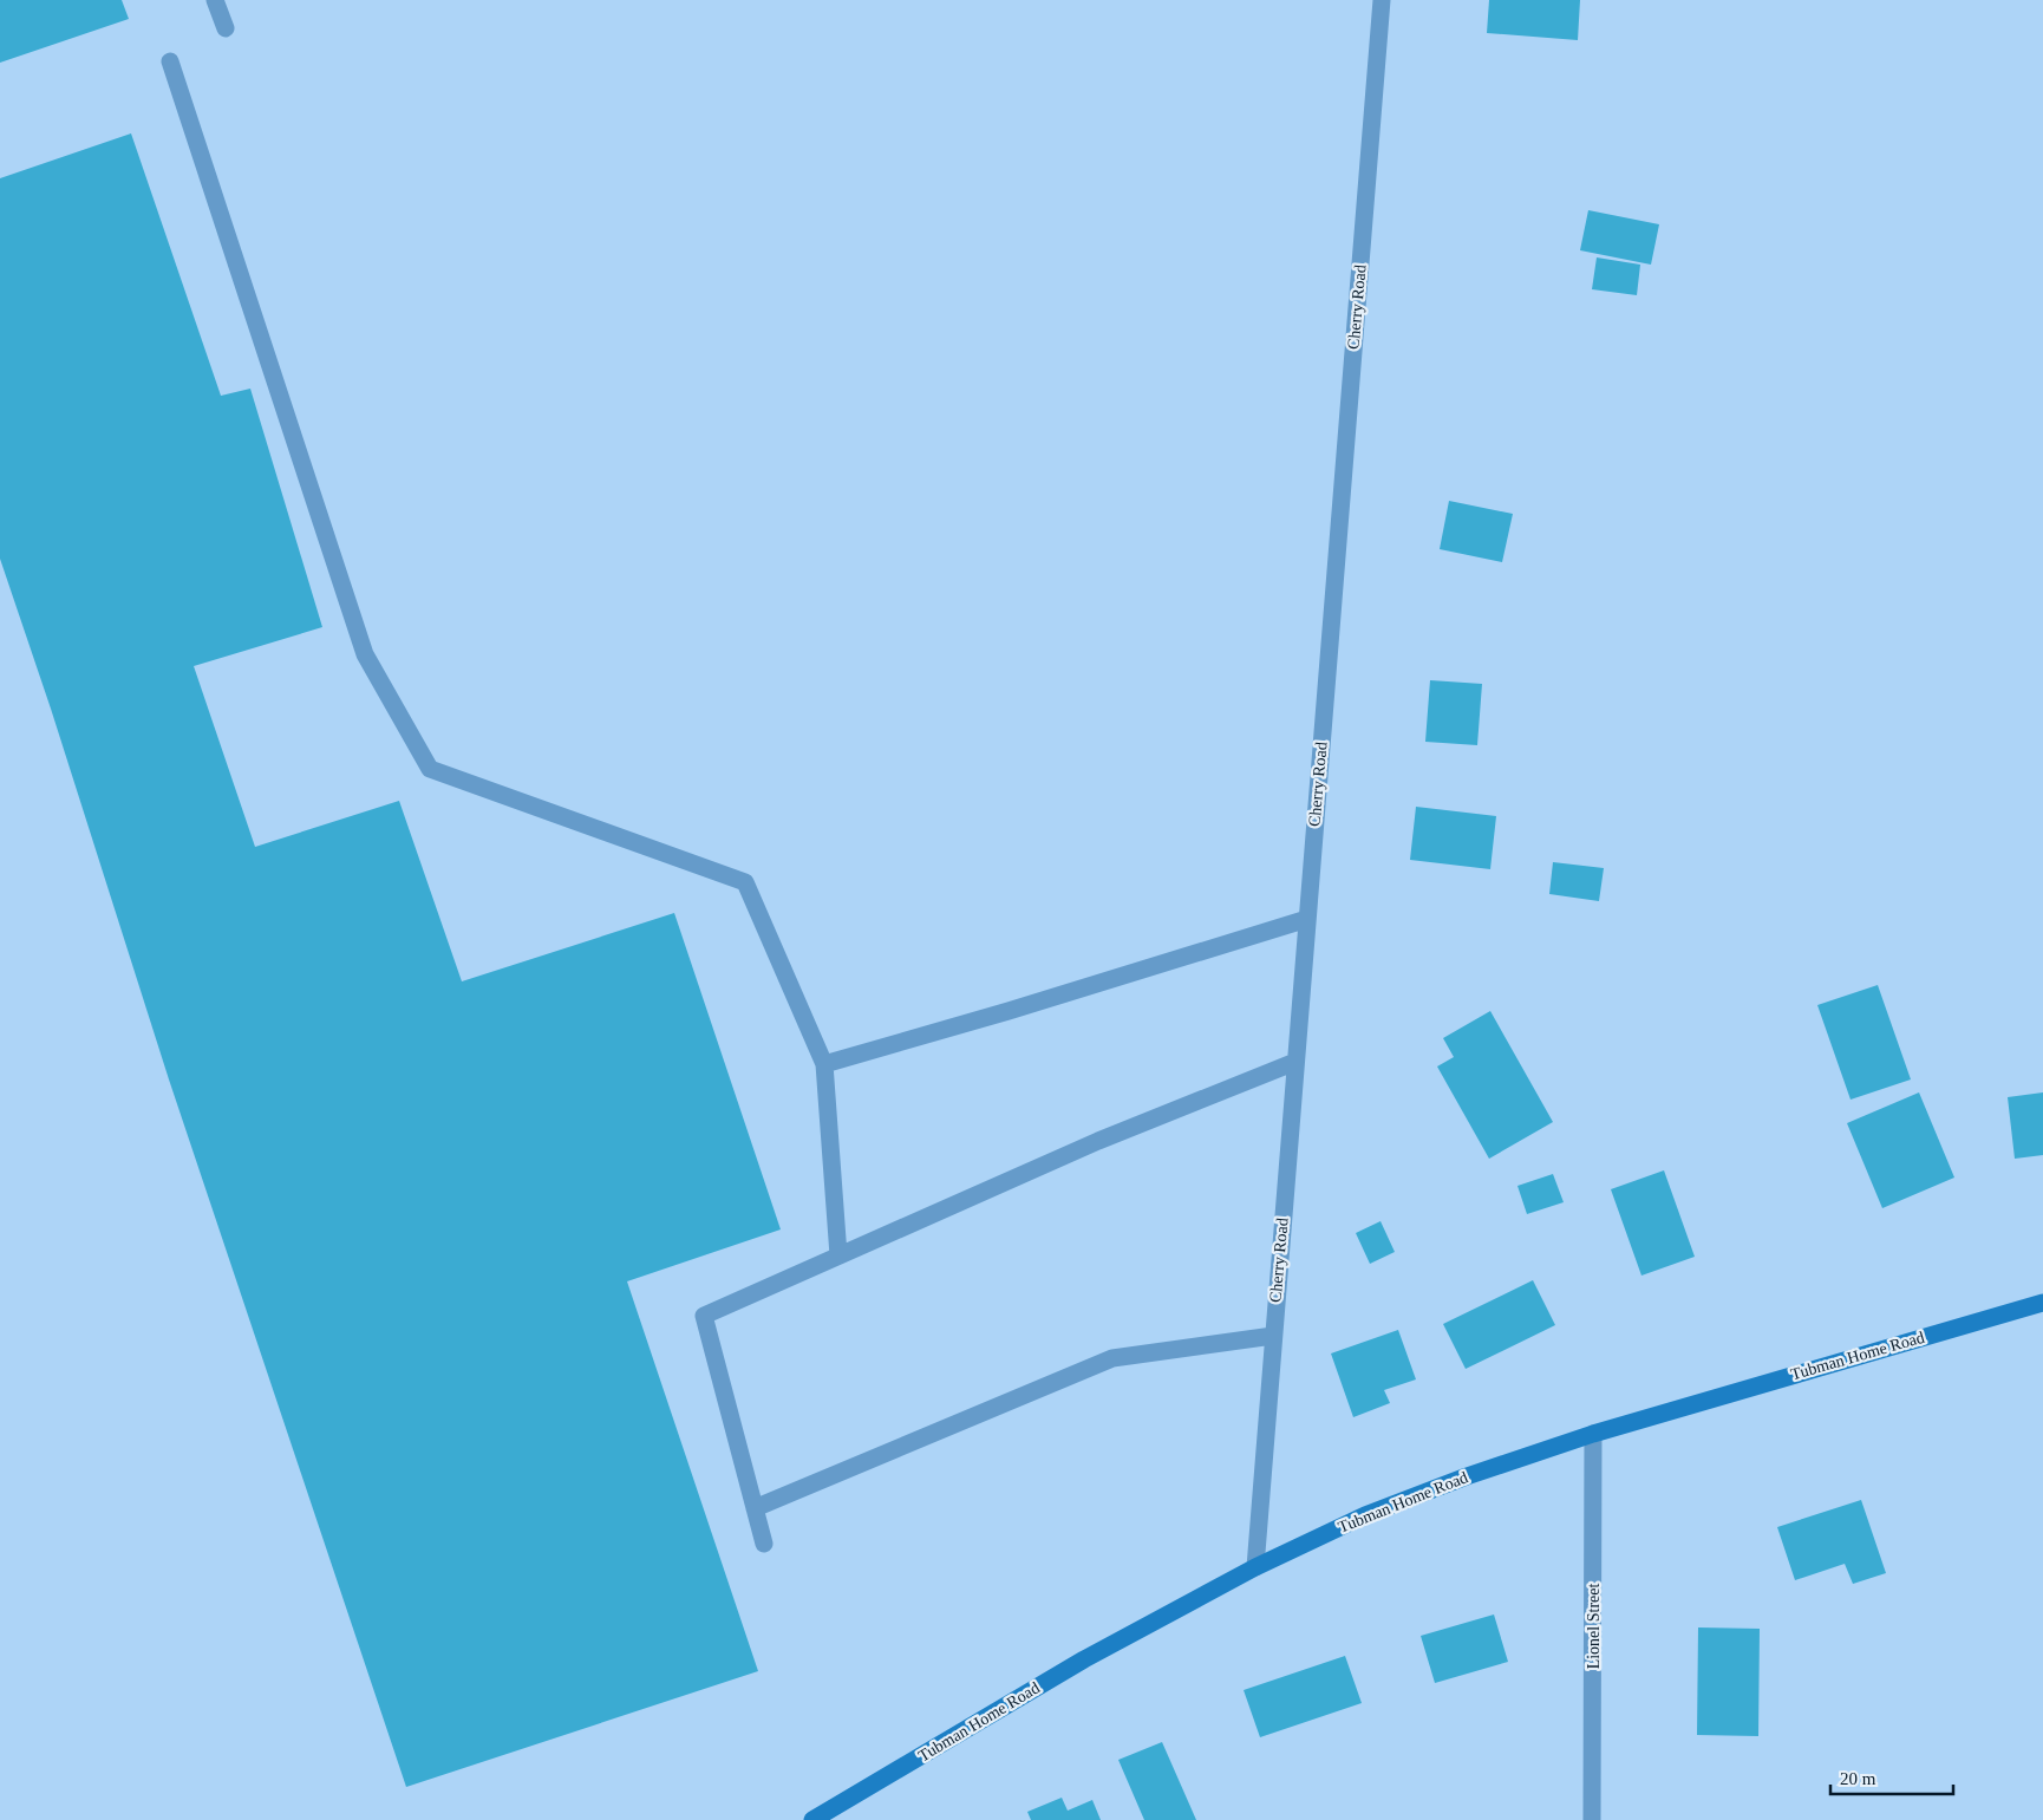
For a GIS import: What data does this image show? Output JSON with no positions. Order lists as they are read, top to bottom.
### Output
{
  "streets": {
    "street": ["Cherry Road", "Tubman Home Road", "Lionel Street"]
  },
  "crossings": [
    ["Cherry Road", "Tubman Home Road"],
    ["Tubman Home Road", "Lionel Street"]
  ],
  "scale_bar": "20 m"
}
